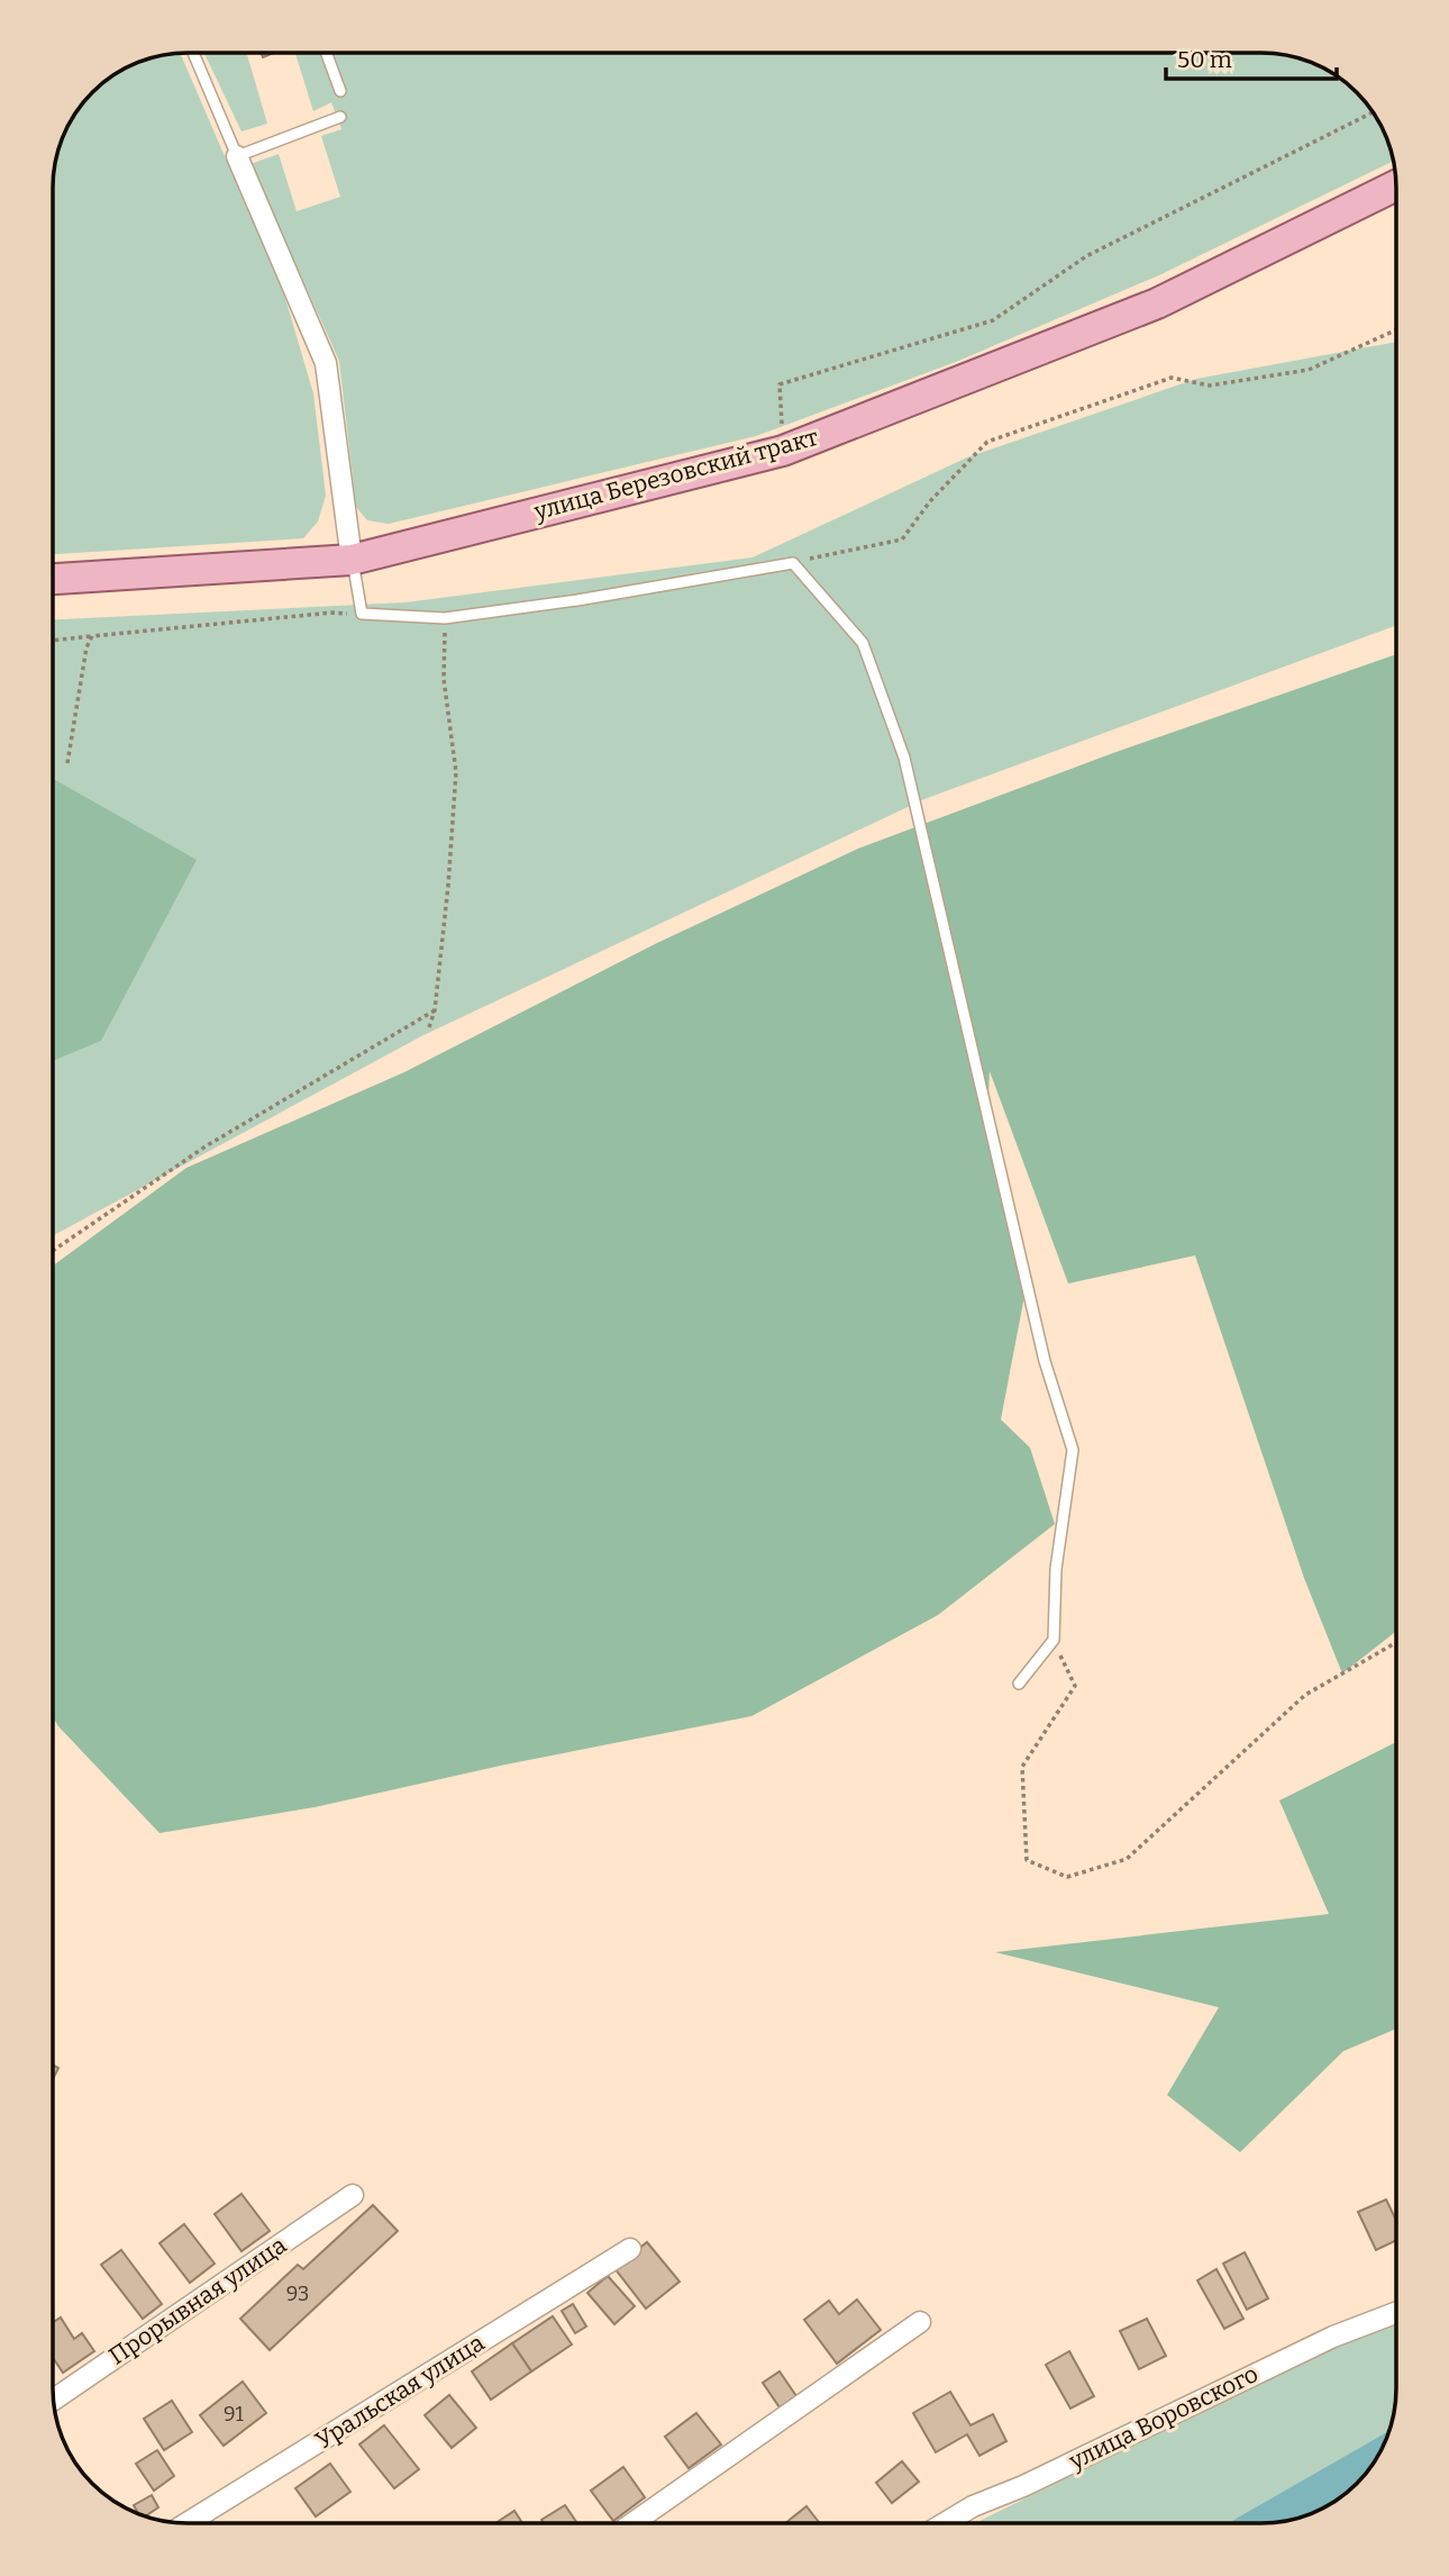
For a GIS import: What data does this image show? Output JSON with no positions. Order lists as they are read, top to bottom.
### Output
{
  "streets": {
    "main road": ["улица Березовский тракт"],
    "street": ["Прорывная улица", "Уральская улица", "улица Воровского"]
  },
  "house_numbers": ["93", "91"],
  "scale_bar": "50 m"
}
